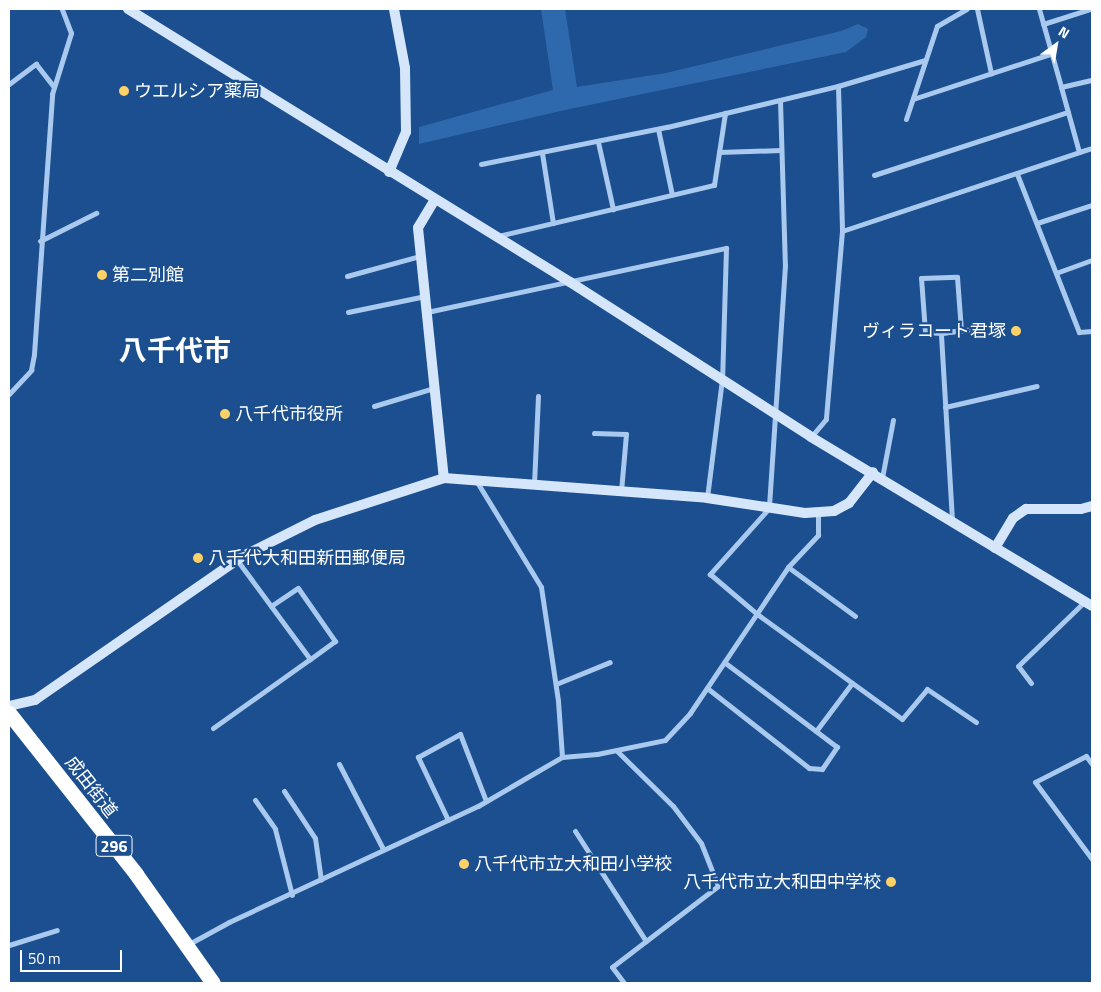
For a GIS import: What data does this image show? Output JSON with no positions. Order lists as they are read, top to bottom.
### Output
{
  "streets": {
    "highway": ["成田街道", "296"]
  },
  "districts": ["八千代市"],
  "places": [
    "ウエルシア薬局",
    "第二別館",
    "ヴィラコート君塚",
    "八千代市役所",
    "八千代大和田新田郵便局",
    "八千代市立大和田小学校",
    "八千代市立大和田中学校"
  ],
  "scale_bar": "50 m",
  "north": "top right"
}
